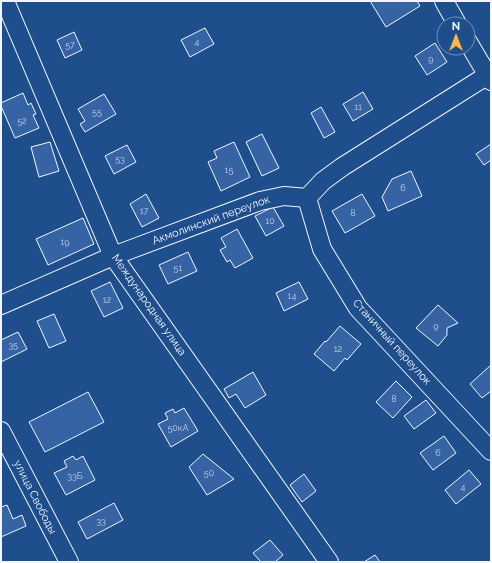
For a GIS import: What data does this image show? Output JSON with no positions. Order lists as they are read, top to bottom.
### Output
{
  "streets": {
    "street": [
      "Акмолинский переулок",
      "Международная улица",
      "Станичный переулок",
      "улица Свободы"
    ]
  },
  "crossings": [
    ["Акмолинский переулок", "Международная улица"],
    ["Акмолинский переулок", "Станичный переулок"]
  ],
  "house_numbers": [
    "4",
    "57",
    "9",
    "11",
    "55",
    "52",
    "53",
    "15",
    "6",
    "17",
    "8",
    "10",
    "19",
    "51",
    "14",
    "12",
    "9",
    "35",
    "12",
    "8",
    "50кА",
    "6",
    "50",
    "33Б",
    "4",
    "33"
  ],
  "north": "top"
}
